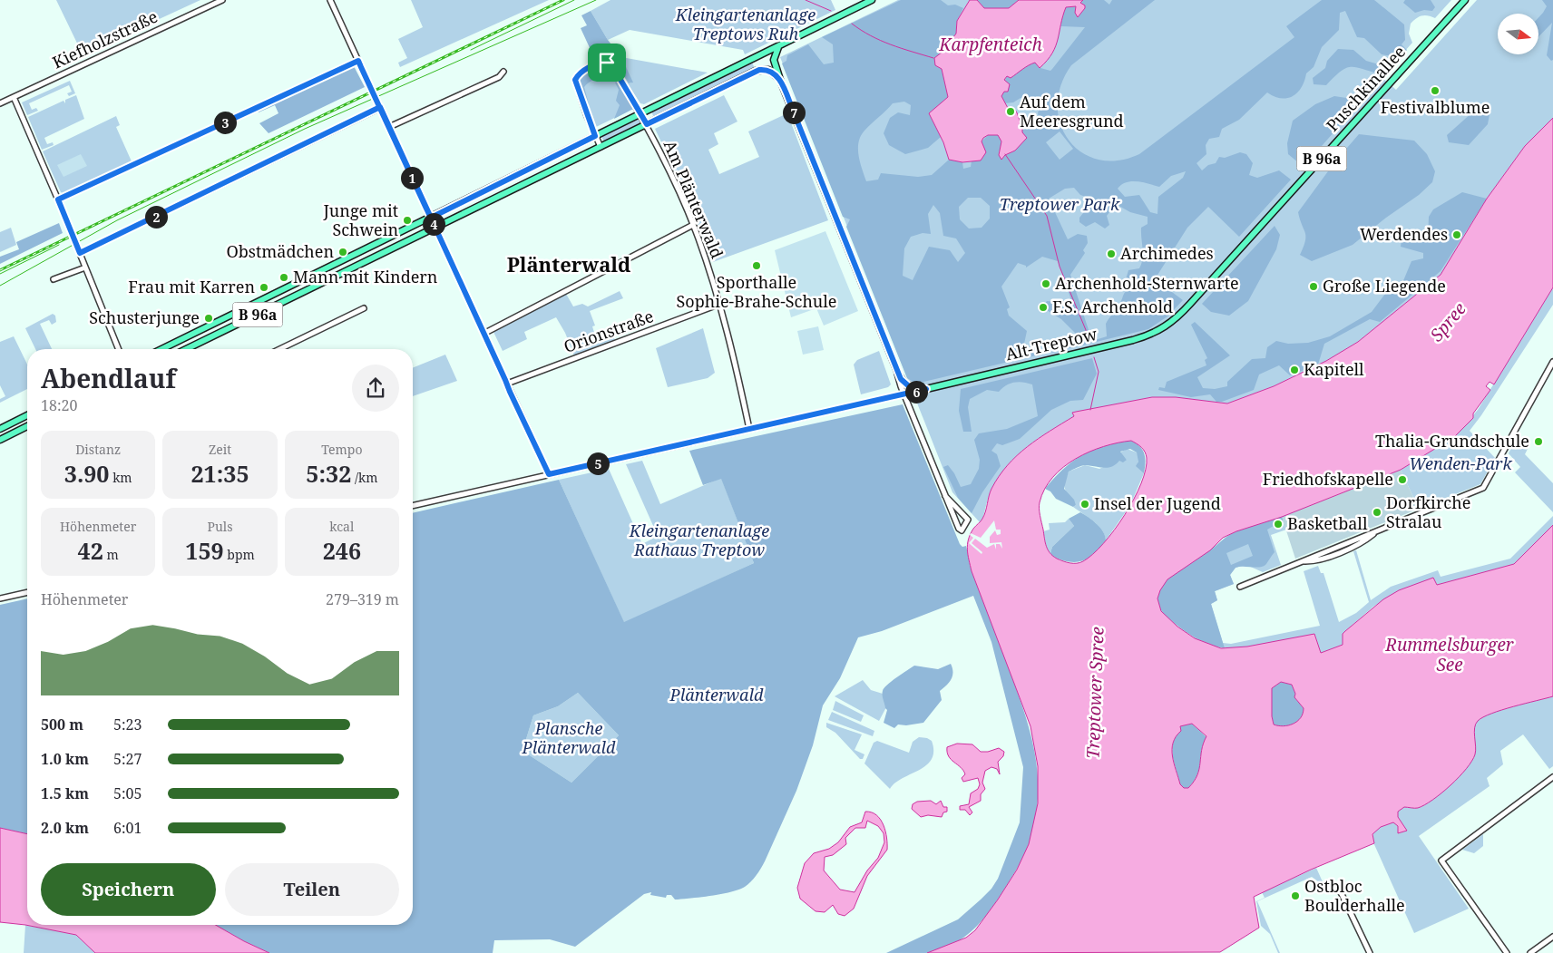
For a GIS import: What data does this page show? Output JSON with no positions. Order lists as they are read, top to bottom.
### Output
{
  "streets": {
    "main road": ["Puschkinallee", "B 96a", "Alt-Treptow"],
    "street": ["Kiefholzstraße", "Am Plänterwald", "Orionstraße"]
  },
  "crossings": [
    ["Puschkinallee", "Alt-Treptow"],
    ["B 96a", "Am Plänterwald"],
    ["B 96a", "Alt-Treptow"],
    ["Am Plänterwald", "Orionstraße"],
    ["Am Plänterwald", "Alt-Treptow"]
  ],
  "districts": ["Plänterwald"],
  "water": [
    "Karpfenteich",
    "Spree",
    "Rummelsburger See",
    "Treptower Spree"
  ],
  "parks": [
    "Kleingartenanlage Treptows Ruh",
    "Treptower Park",
    "Wenden-Park",
    "Kleingartenanlage Rathaus Treptow",
    "Plänterwald",
    "Plansche Plänterwald"
  ],
  "places": [
    "Festivalblume",
    "Auf dem Meeresgrund",
    "Junge mit Schwein",
    "Werdendes",
    "Obstmädchen",
    "Archimedes",
    "Sporthalle Sophie-Brahe-Schule",
    "Mann mit Kindern",
    "Archenhold-Sternwarte",
    "Große Liegende",
    "Frau mit Karren",
    "F.S. Archenhold",
    "Schusterjunge",
    "Kapitell",
    "Thalia-Grundschule",
    "Friedhofskapelle",
    "Insel der Jugend",
    "Dorfkirche Stralau",
    "Basketball",
    "Ostbloc Boulderhalle"
  ],
  "north": "right",
  "page": {
    "pins": [
      "7",
      "3",
      "1",
      "2",
      "4",
      "6",
      "5"
    ],
    "heading": ["Abendlauf", "18:20"],
    "stats": [
      ["Distanz", "3.90 km"],
      ["Zeit", "21:35"],
      ["Tempo", "5:32 /km"],
      ["Höhenmeter", "42 m"],
      ["Puls", "159 bpm"],
      ["kcal", "246"]
    ],
    "chart": ["Höhenmeter", "279–319 m"],
    "list": [
      {
        "name": "500 m",
        "note": "5:23"
      },
      {
        "name": "1.0 km",
        "note": "5:27"
      },
      {
        "name": "1.5 km",
        "note": "5:05"
      },
      {
        "name": "2.0 km",
        "note": "6:01"
      }
    ],
    "buttons": ["Speichern", "Teilen"]
  }
}
